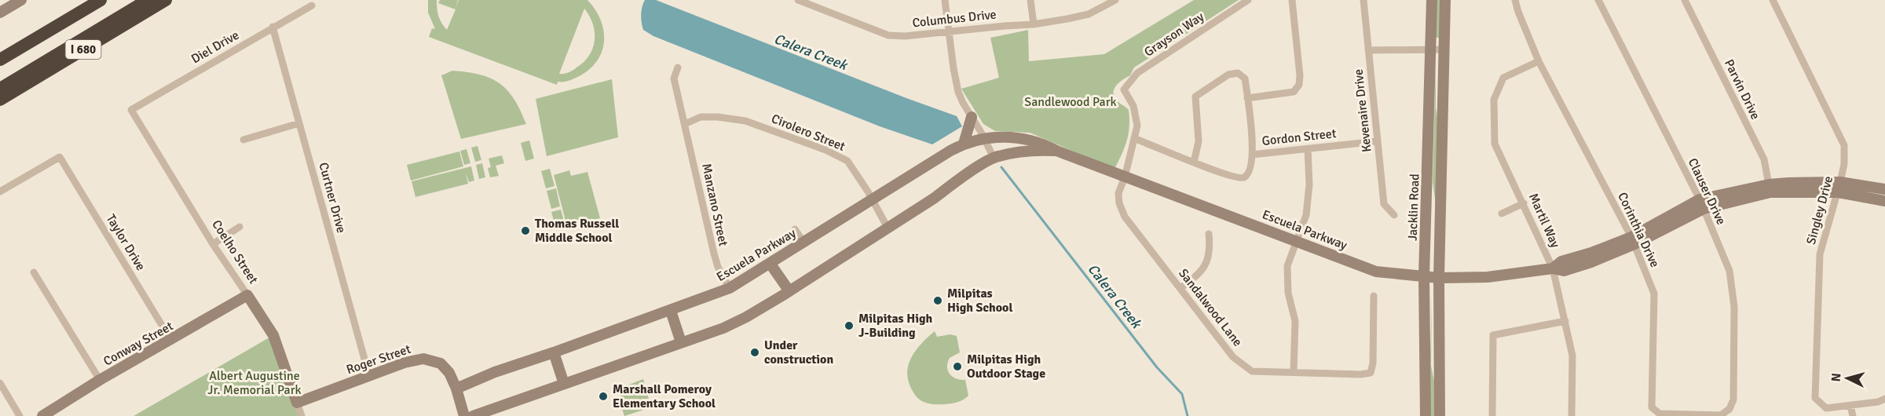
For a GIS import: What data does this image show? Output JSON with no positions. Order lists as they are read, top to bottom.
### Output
{
  "streets": {
    "highway": ["I 680"],
    "street": [
      "Columbus Drive",
      "Grayson Way",
      "Diel Drive",
      "Parvin Drive",
      "Kevenaire Drive",
      "Cirolero Street",
      "Gordon Street",
      "Clauser Drive",
      "Curtner Drive",
      "Manzano Street",
      "Jacklin Road",
      "Singley Drive",
      "Martil Way",
      "Escuela Parkway",
      "Corinthia Drive",
      "Taylor Drive",
      "Coelho Street",
      "Sandalwood Lane",
      "Conway Street",
      "Roger Street"
    ]
  },
  "crossings": [
    ["Grayson Way", "Sandalwood Lane"],
    ["Diel Drive", "Curtner Drive"],
    ["Diel Drive", "Coelho Street"],
    ["Parvin Drive", "Escuela Parkway"],
    ["Kevenaire Drive", "Gordon Street"],
    ["Cirolero Street", "Manzano Street"],
    ["Cirolero Street", "Escuela Parkway"],
    ["Clauser Drive", "Escuela Parkway"],
    ["Clauser Drive", "Corinthia Drive"],
    ["Curtner Drive", "Roger Street"],
    ["Manzano Street", "Escuela Parkway"],
    ["Jacklin Road", "Escuela Parkway"],
    ["Singley Drive", "Escuela Parkway"],
    ["Martil Way", "Escuela Parkway"],
    ["Martil Way", "Corinthia Drive"],
    ["Escuela Parkway", "Corinthia Drive"],
    ["Escuela Parkway", "Sandalwood Lane"],
    ["Escuela Parkway", "Roger Street"],
    ["Taylor Drive", "Conway Street"],
    ["Coelho Street", "Conway Street"],
    ["Coelho Street", "Roger Street"]
  ],
  "water": ["Calera Creek"],
  "parks": ["Sandlewood Park", "Albert Augustine Jr. Memorial Park"],
  "places": [
    "Thomas Russell Middle School",
    "Milpitas High School",
    "Milpitas High J-Building",
    "Under construction",
    "Milpitas High Outdoor Stage",
    "Marshall Pomeroy Elementary School"
  ],
  "north": "left"
}
